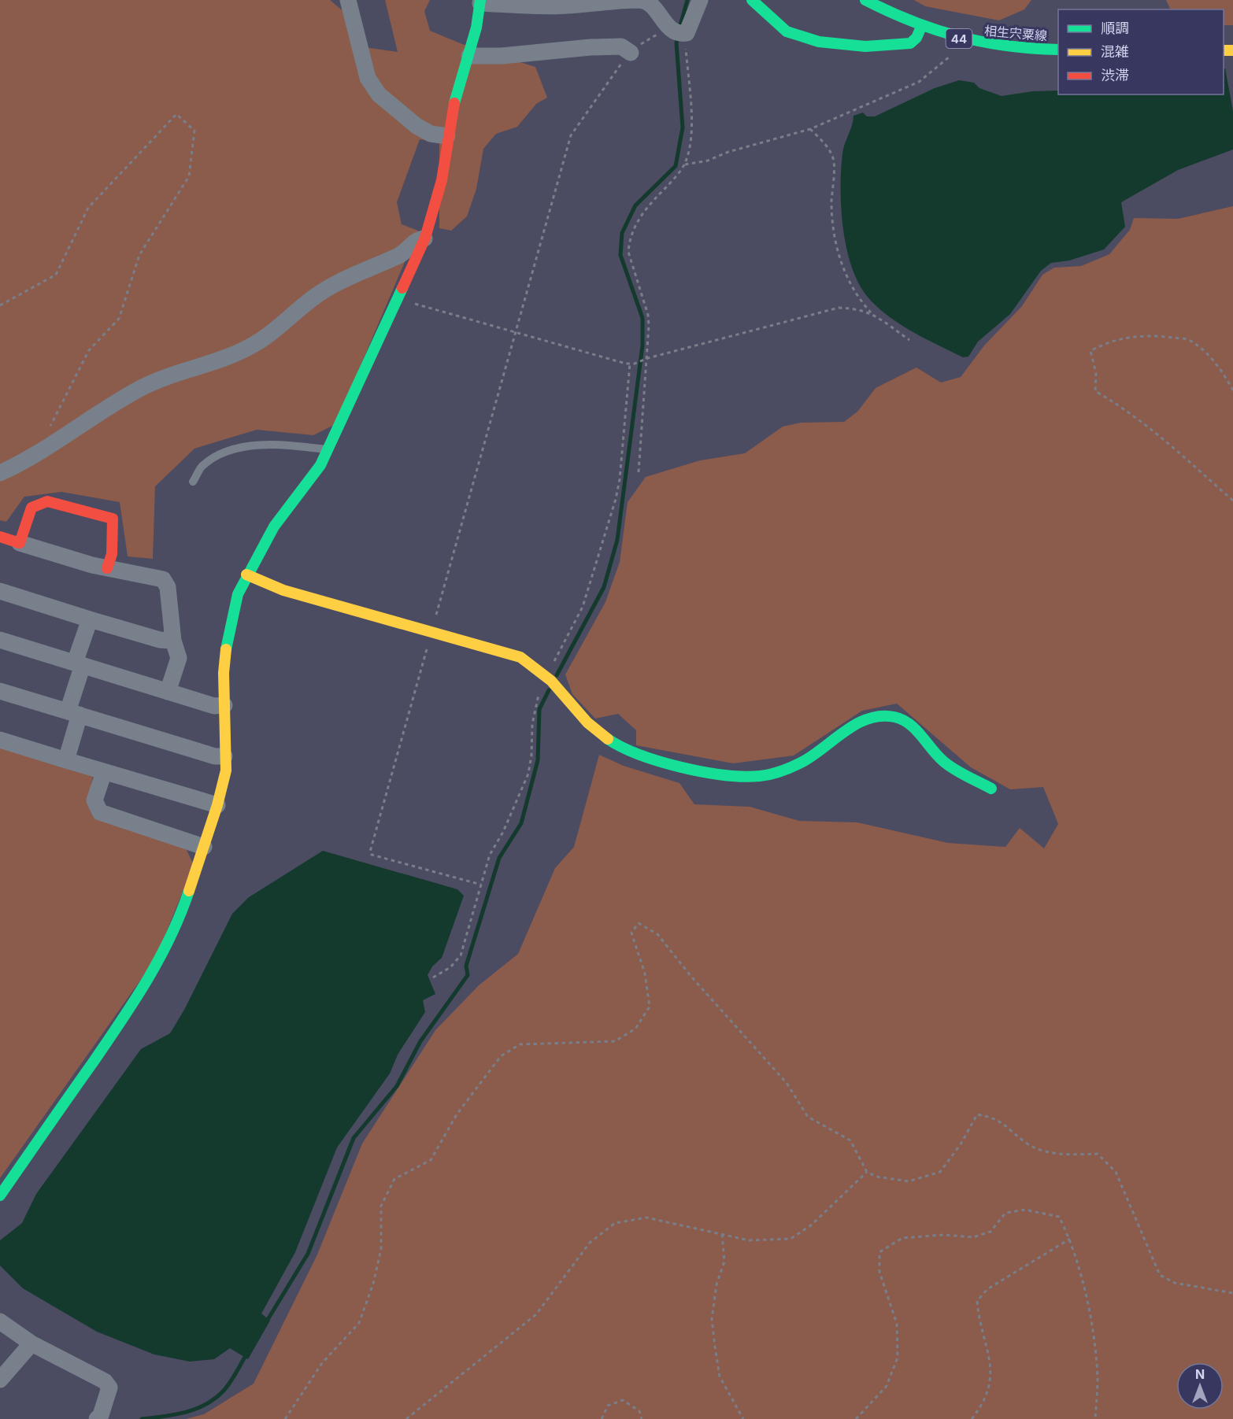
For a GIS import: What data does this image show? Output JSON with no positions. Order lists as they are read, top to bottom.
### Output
{
  "streets": {
    "street": ["相生宍粟線", "44"]
  },
  "legend": ["順調", "混雑", "渋滞"],
  "north": "top"
}
